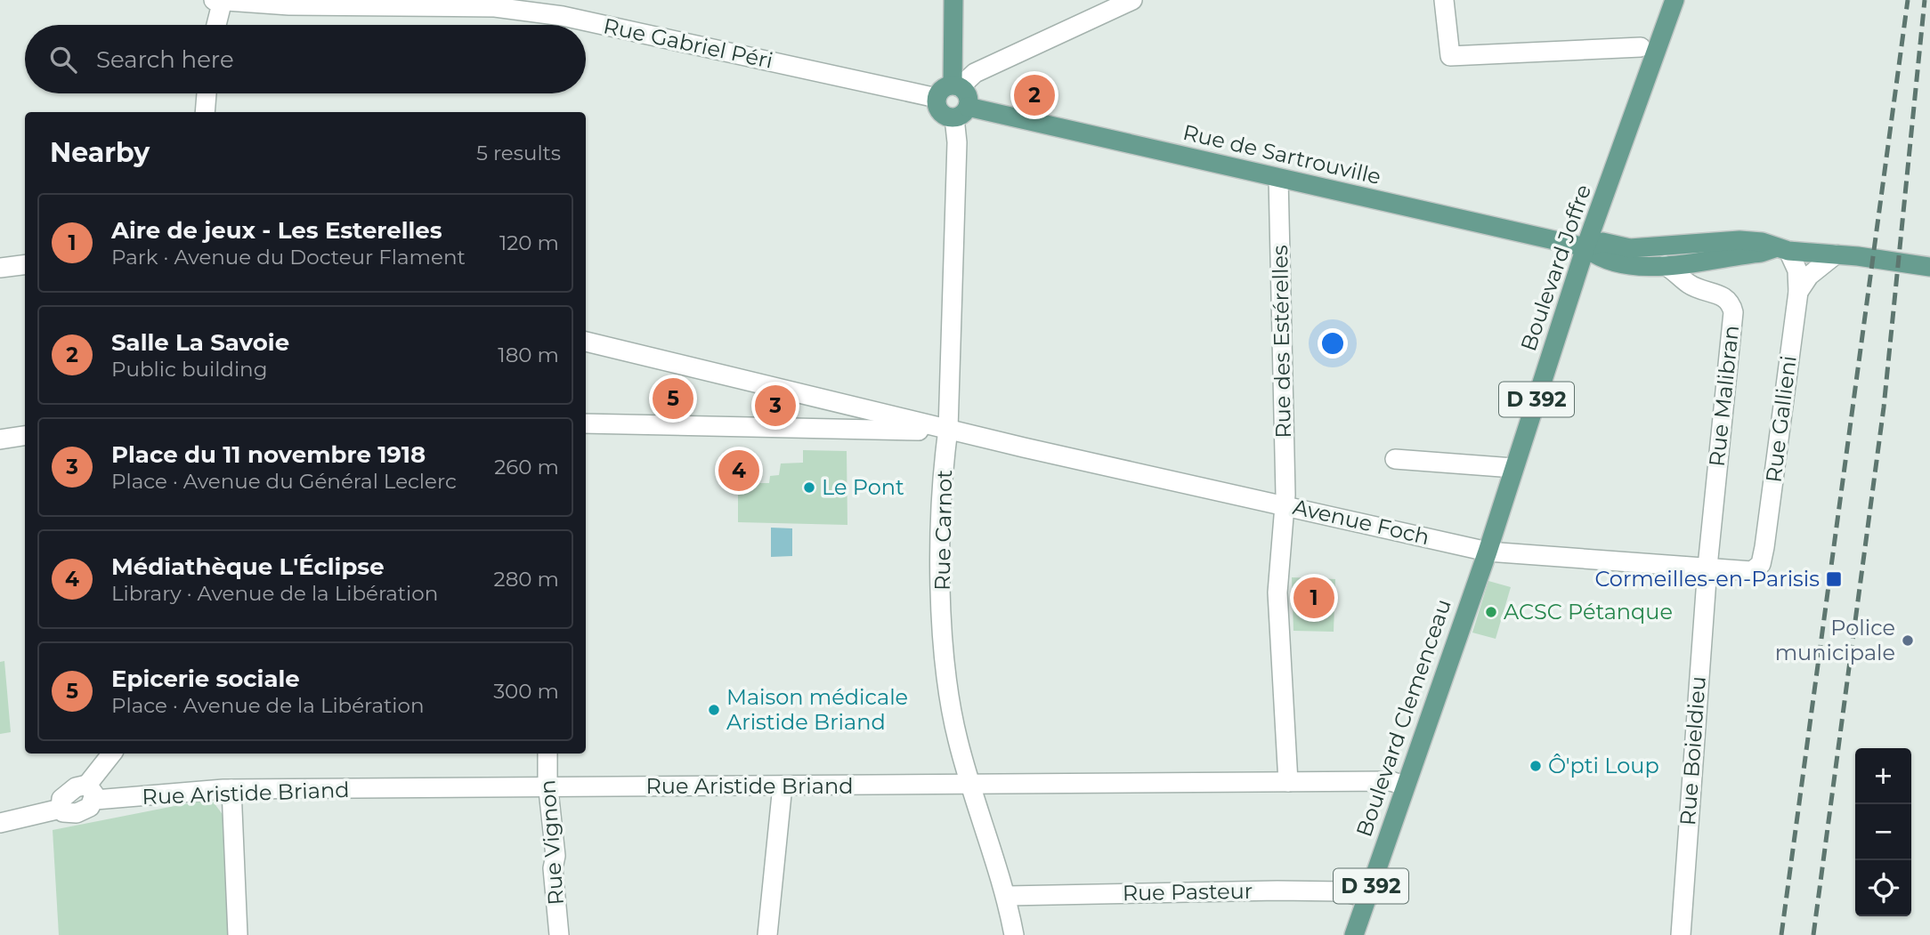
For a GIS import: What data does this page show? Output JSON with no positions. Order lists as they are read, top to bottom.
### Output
{
  "streets": {
    "main road": [
      "Rue de Sartrouville",
      "Boulevard Joffre",
      "D 392",
      "Boulevard Clemenceau"
    ],
    "street": [
      "Rue Gabriel Péri",
      "Rue des Estérelles",
      "Rue Malibran",
      "Rue Gallieni",
      "Avenue Foch",
      "Rue Carnot",
      "Rue Boieldieu",
      "Rue Aristide Briand",
      "Rue Vignon",
      "Rue Pasteur"
    ]
  },
  "crossings": [
    ["Rue Gabriel Péri", "Rue de Sartrouville"],
    ["Rue Gabriel Péri", "Rue Carnot"],
    ["Rue de Sartrouville", "Boulevard Joffre"],
    ["Rue de Sartrouville", "Rue des Estérelles"],
    ["Rue de Sartrouville", "Rue Carnot"],
    ["Boulevard Joffre", "Avenue Foch"],
    ["Boulevard Joffre", "Boulevard Clemenceau"],
    ["Rue des Estérelles", "Avenue Foch"],
    ["Rue des Estérelles", "Rue Aristide Briand"],
    ["Rue Malibran", "Avenue Foch"],
    ["Rue Malibran", "Rue Boieldieu"],
    ["Rue Gallieni", "Avenue Foch"],
    ["Avenue Foch", "Rue Carnot"],
    ["Avenue Foch", "Boulevard Clemenceau"],
    ["Avenue Foch", "Rue Boieldieu"],
    ["Rue Carnot", "Rue Aristide Briand"],
    ["Rue Carnot", "Rue Pasteur"],
    ["Boulevard Clemenceau", "Rue Aristide Briand"],
    ["Boulevard Clemenceau", "Rue Pasteur"],
    ["Rue Aristide Briand", "Rue Vignon"]
  ],
  "places": {
    "other": [
      "Le Pont",
      "ACSC Pétanque",
      "Police municipale",
      "Maison médicale Aristide Briand",
      "Ô'pti Loup"
    ],
    "transit": ["Cormeilles-en-Parisis"]
  },
  "page": {
    "search": "Search here",
    "pins": [
      "2",
      "5",
      "3",
      "4",
      "1"
    ],
    "heading": ["Nearby", "5 results"],
    "list": [
      {
        "mark": "1",
        "name": "Aire de jeux - Les Esterelles",
        "note": "Park · Avenue du Docteur Flament",
        "value": "120 m"
      },
      {
        "mark": "2",
        "name": "Salle La Savoie",
        "note": "Public building",
        "value": "180 m"
      },
      {
        "mark": "3",
        "name": "Place du 11 novembre 1918",
        "note": "Place · Avenue du Général Leclerc",
        "value": "260 m"
      },
      {
        "mark": "4",
        "name": "Médiathèque L'Éclipse",
        "note": "Library · Avenue de la Libération",
        "value": "280 m"
      },
      {
        "mark": "5",
        "name": "Epicerie sociale",
        "note": "Place · Avenue de la Libération",
        "value": "300 m"
      }
    ],
    "map_buttons": ["+", "−"]
  }
}
